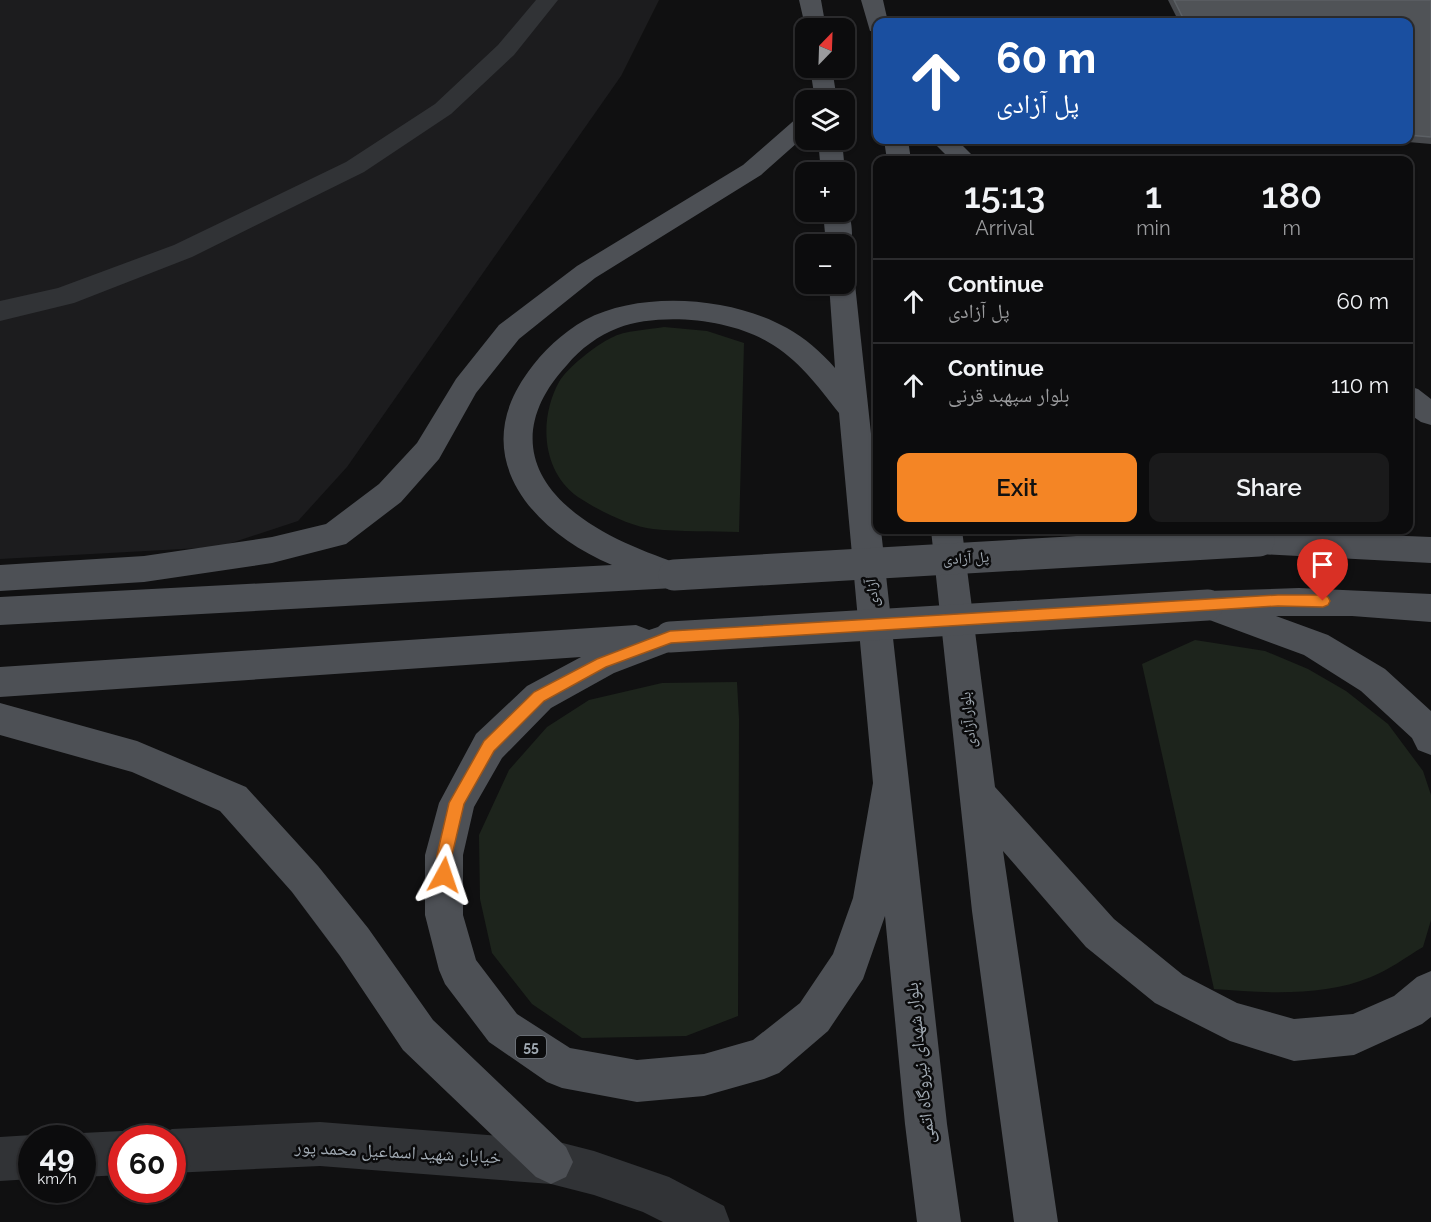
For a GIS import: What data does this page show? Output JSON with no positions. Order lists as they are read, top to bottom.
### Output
{
  "streets": {
    "main road": [
      "پل آزادی",
      "آزادی",
      "بلوار آزادی",
      "55",
      "بلوار شهدای نیروگاه اتمی"
    ],
    "street": ["خیابان شهید اسماعیل محمد پور"]
  },
  "crossings": [
    ["آزادی", "55"],
    ["آزادی", "بلوار شهدای نیروگاه اتمی"]
  ],
  "north": "top right",
  "page": {
    "map_buttons": ["+", "−"],
    "turn": ["60 m", "پل آزادی"],
    "eta": [
      "15:13",
      "Arrival",
      "1",
      "min",
      "180",
      "m"
    ],
    "list": [
      {
        "name": "Continue",
        "note": "پل آزادی",
        "value": "60 m"
      },
      {
        "name": "Continue",
        "note": "بلوار سپهبد قرنی",
        "value": "110 m"
      }
    ],
    "buttons": ["Exit", "Share"],
    "speed": "49 km/h",
    "limit": "60"
  }
}
